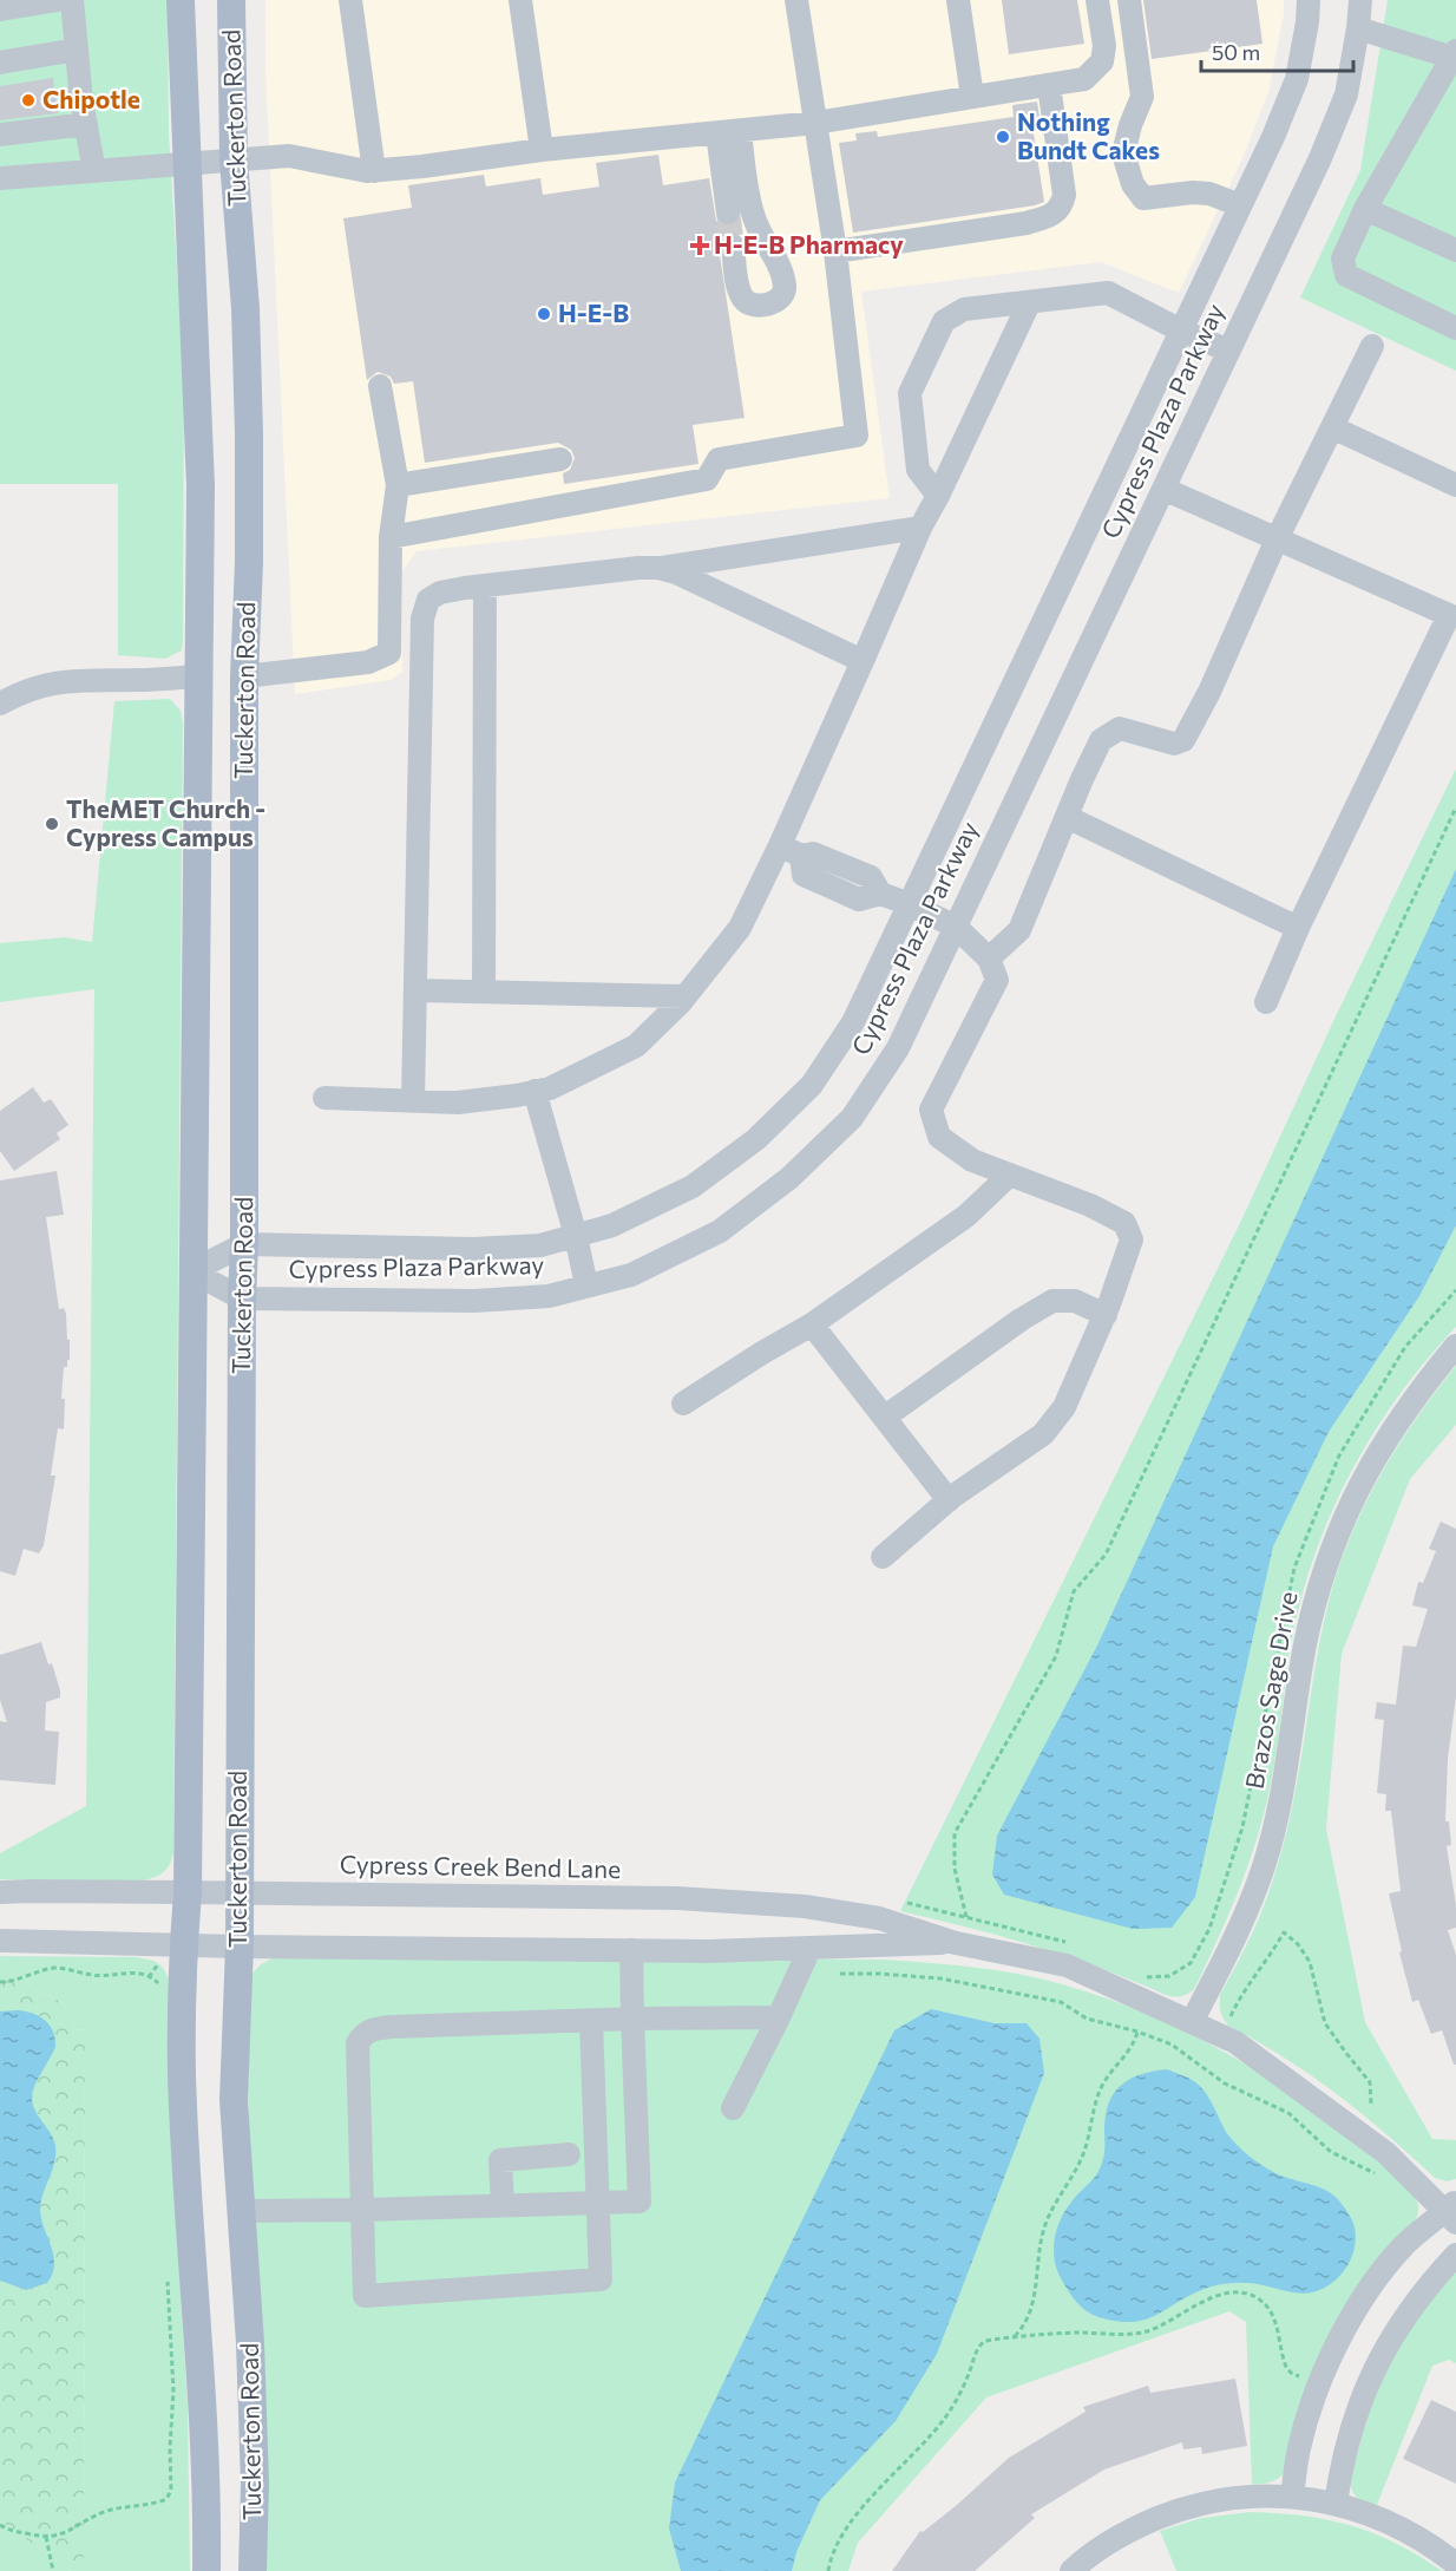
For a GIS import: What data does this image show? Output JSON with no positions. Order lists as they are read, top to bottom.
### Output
{
  "streets": {
    "main road": ["Tuckerton Road"],
    "street": ["Cypress Plaza Parkway", "Brazos Sage Drive", "Cypress Creek Bend Lane"]
  },
  "crossings": [
    ["Tuckerton Road", "Cypress Plaza Parkway"],
    ["Tuckerton Road", "Cypress Creek Bend Lane"],
    ["Brazos Sage Drive", "Cypress Creek Bend Lane"]
  ],
  "places": {
    "other": [
      "Chipotle",
      "Nothing Bundt Cakes",
      "H-E-B",
      "TheMET Church - Cypress Campus"
    ],
    "health": ["H-E-B Pharmacy"]
  },
  "scale_bar": "50 m"
}
